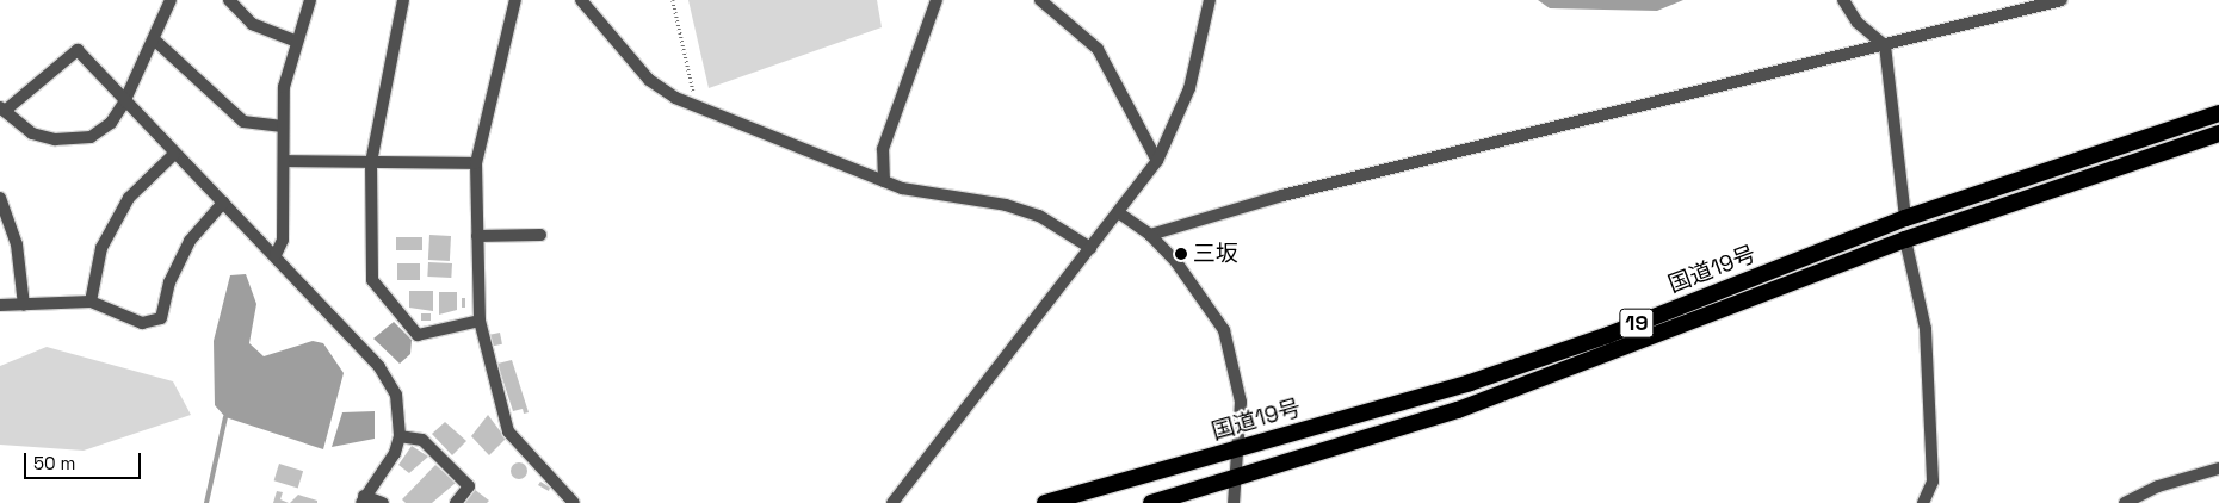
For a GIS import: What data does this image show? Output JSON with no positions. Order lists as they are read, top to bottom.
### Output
{
  "streets": {
    "highway": ["国道19号", "19"]
  },
  "places": ["三坂"],
  "scale_bar": "50 m"
}
